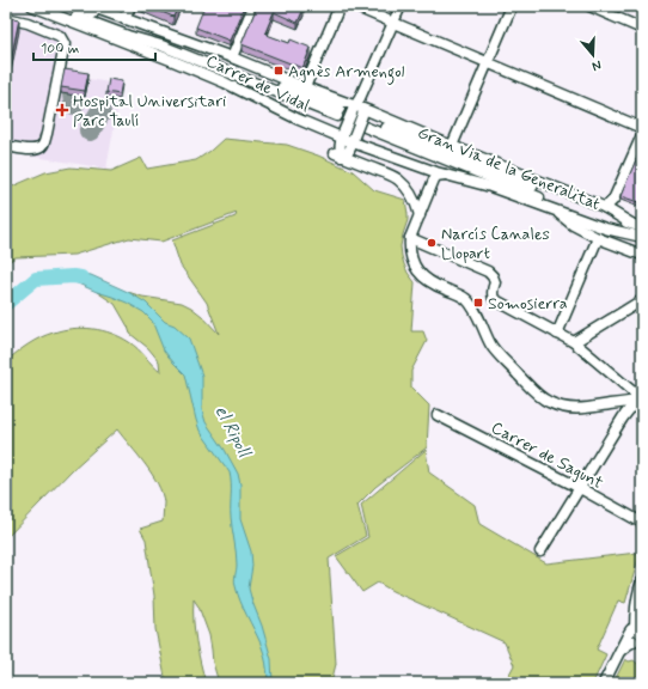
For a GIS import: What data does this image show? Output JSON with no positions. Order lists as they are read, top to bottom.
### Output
{
  "streets": {
    "street": ["Carrer de Vidal", "Gran Via de la Generalitat", "Carrer de Sagunt"]
  },
  "crossings": [
    ["Carrer de Vidal", "Gran Via de la Generalitat"]
  ],
  "water": ["el Ripoll"],
  "places": {
    "transit": ["Agnès Armengol", "Somosierra"],
    "health": ["Hospital Universitari Parc Taulí"],
    "other": ["Narcís Canales Llopart"]
  },
  "scale_bar": "100 m",
  "north": "bottom"
}
